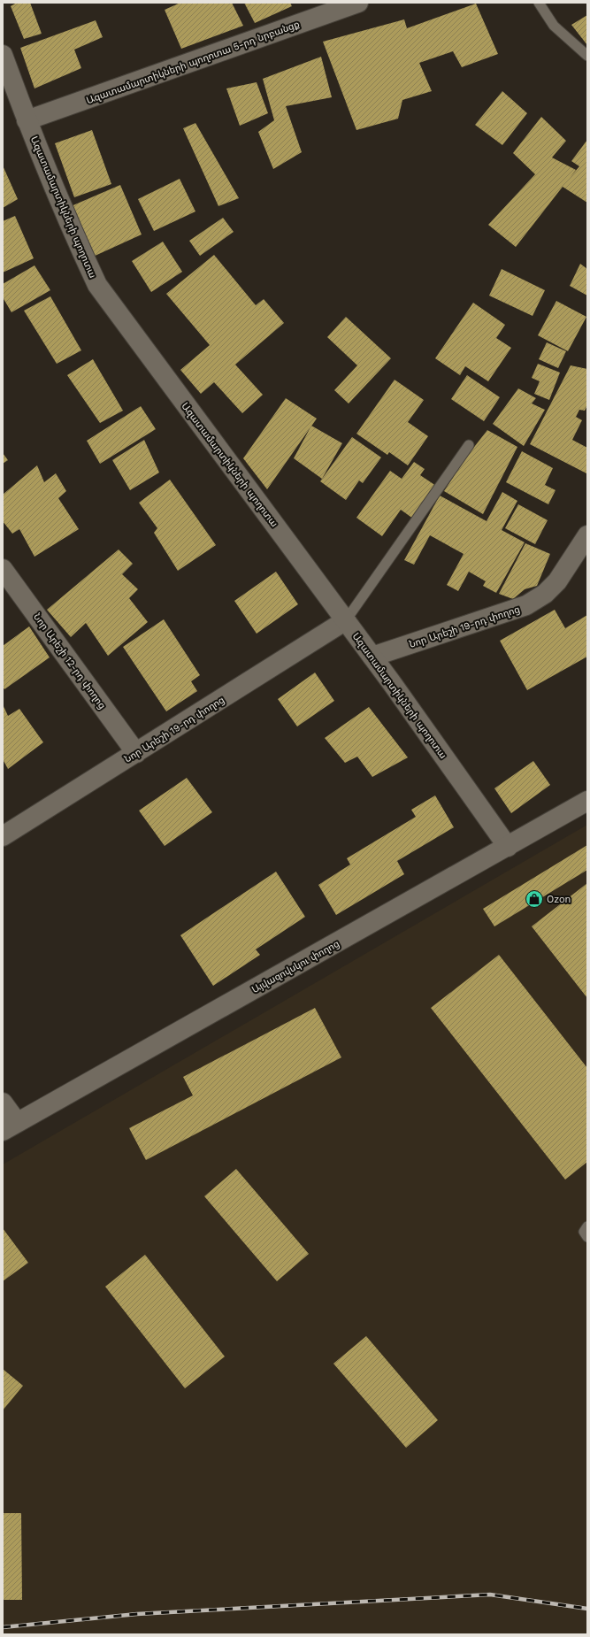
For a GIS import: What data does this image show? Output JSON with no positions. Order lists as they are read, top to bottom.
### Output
{
  "streets": {
    "street": [
      "Ազատամարտիկների պողոտա 5-րդ նրբանցք",
      "Ազատամարտիկների պողոտա",
      "Նոր Արեշի 19-րդ փողոց",
      "Նոր Արեշի 12-րդ փողոց",
      "Այվազովսկու փողոց"
    ]
  },
  "crossings": [
    ["Ազատամարտիկների պողոտա 5-րդ նրբանցք", "Ազատամարտիկների պողոտա"],
    ["Ազատամարտիկների պողոտա", "Նոր Արեշի 19-րդ փողոց"],
    ["Ազատամարտիկների պողոտա", "Այվազովսկու փողոց"],
    ["Նոր Արեշի 19-րդ փողոց", "Նոր Արեշի 12-րդ փողոց"]
  ],
  "places": {
    "shop": ["Ozon"]
  }
}
